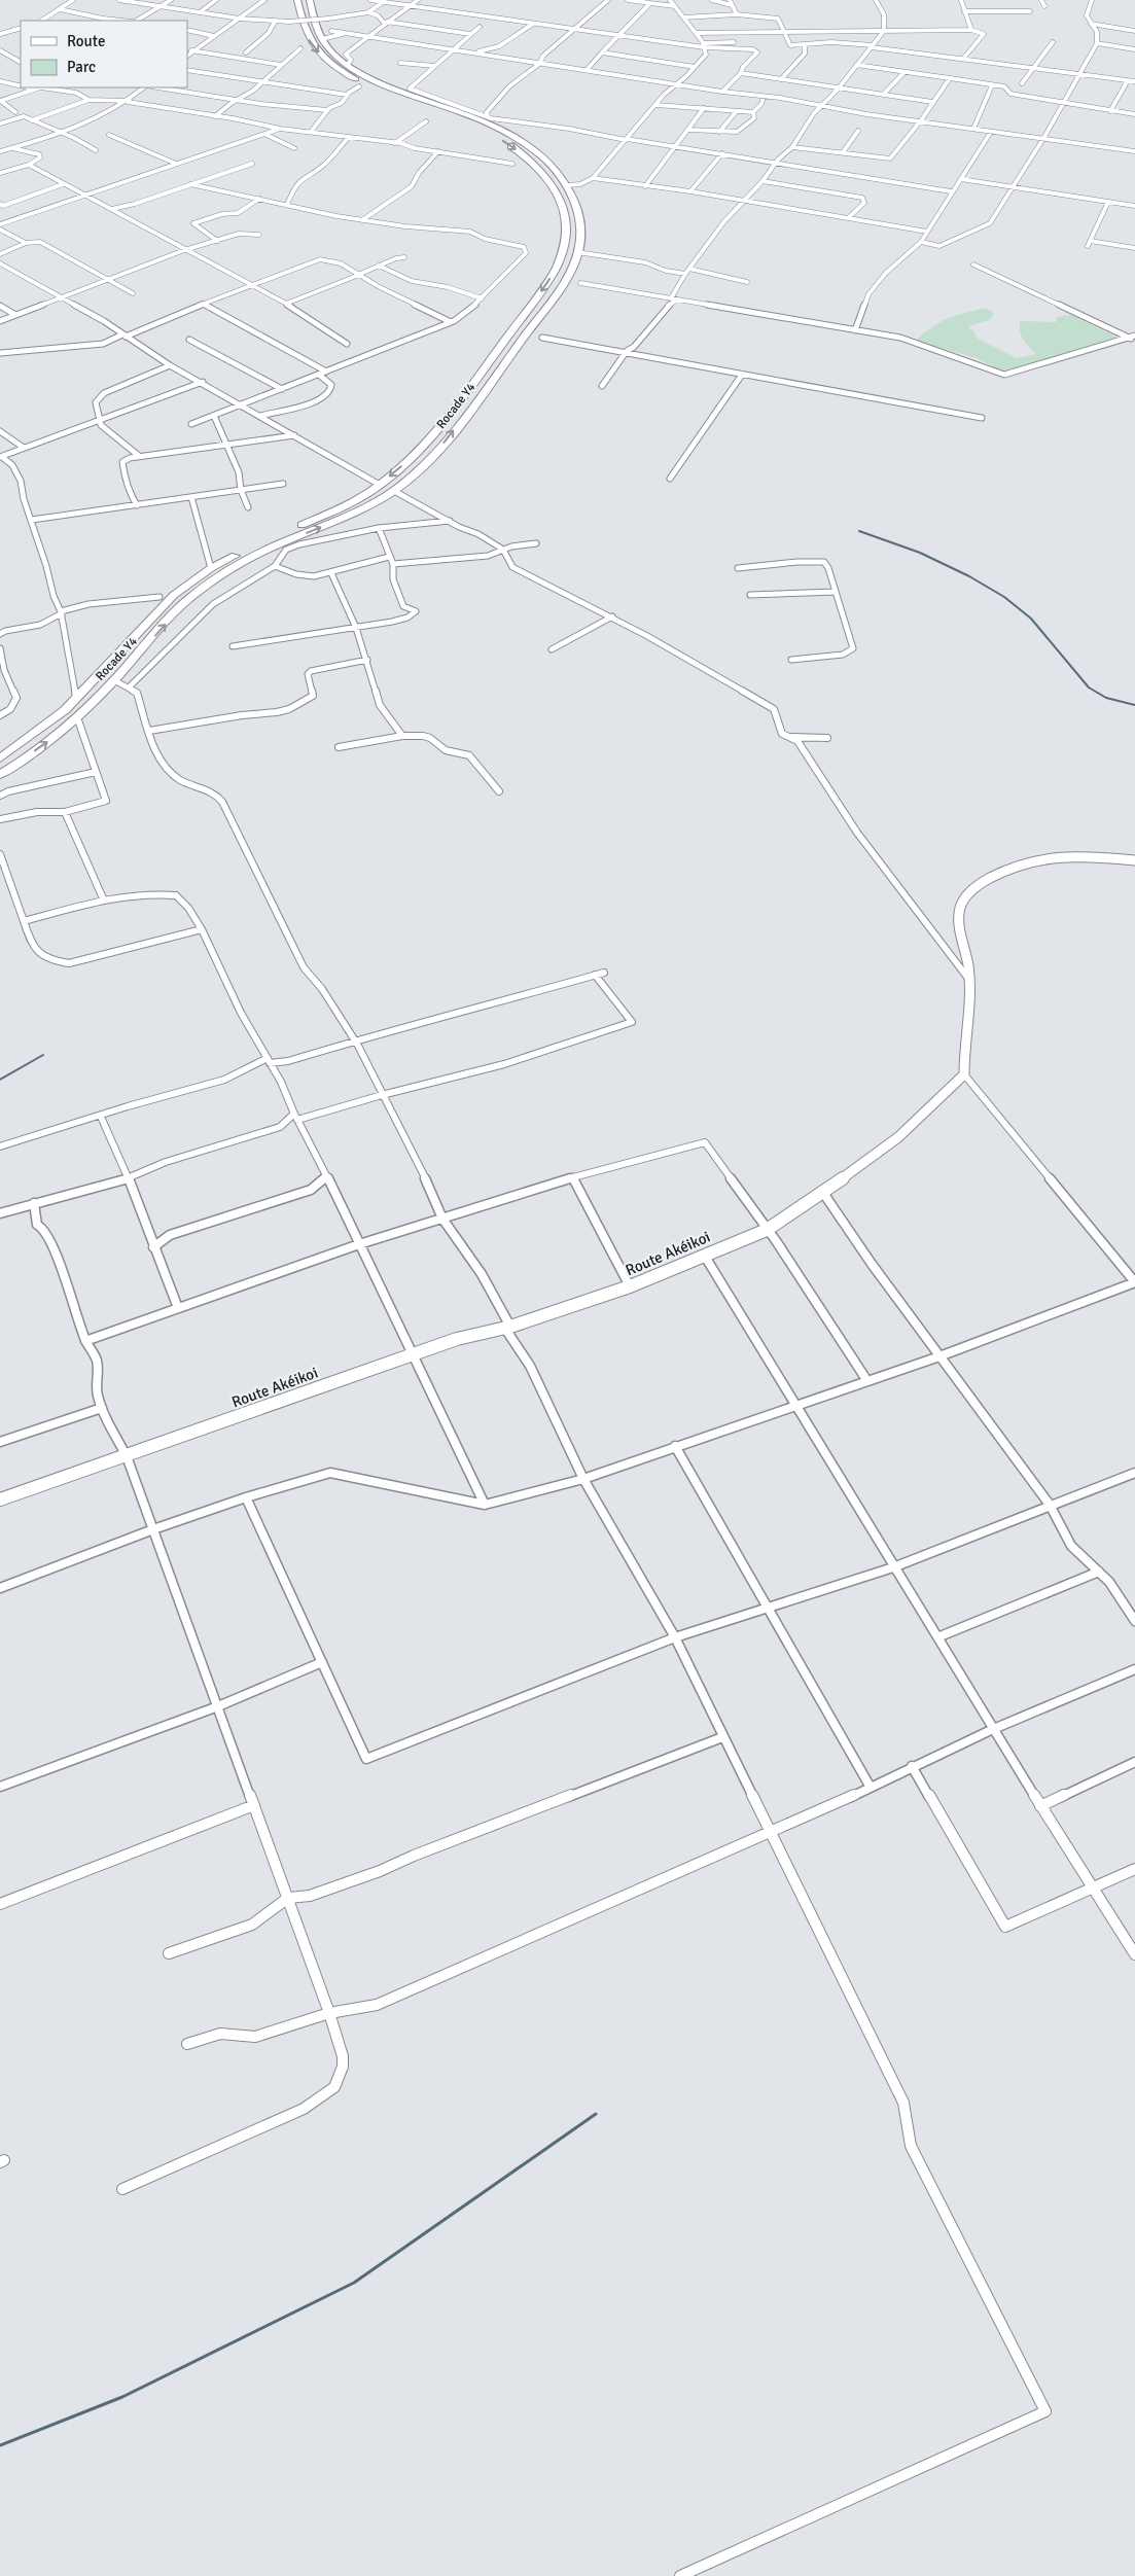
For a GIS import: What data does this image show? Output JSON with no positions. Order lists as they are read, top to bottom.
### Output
{
  "streets": {
    "highway": ["Rocade Y4"],
    "street": ["Route Akéikoi"]
  },
  "legend": ["Route", "Parc"]
}
